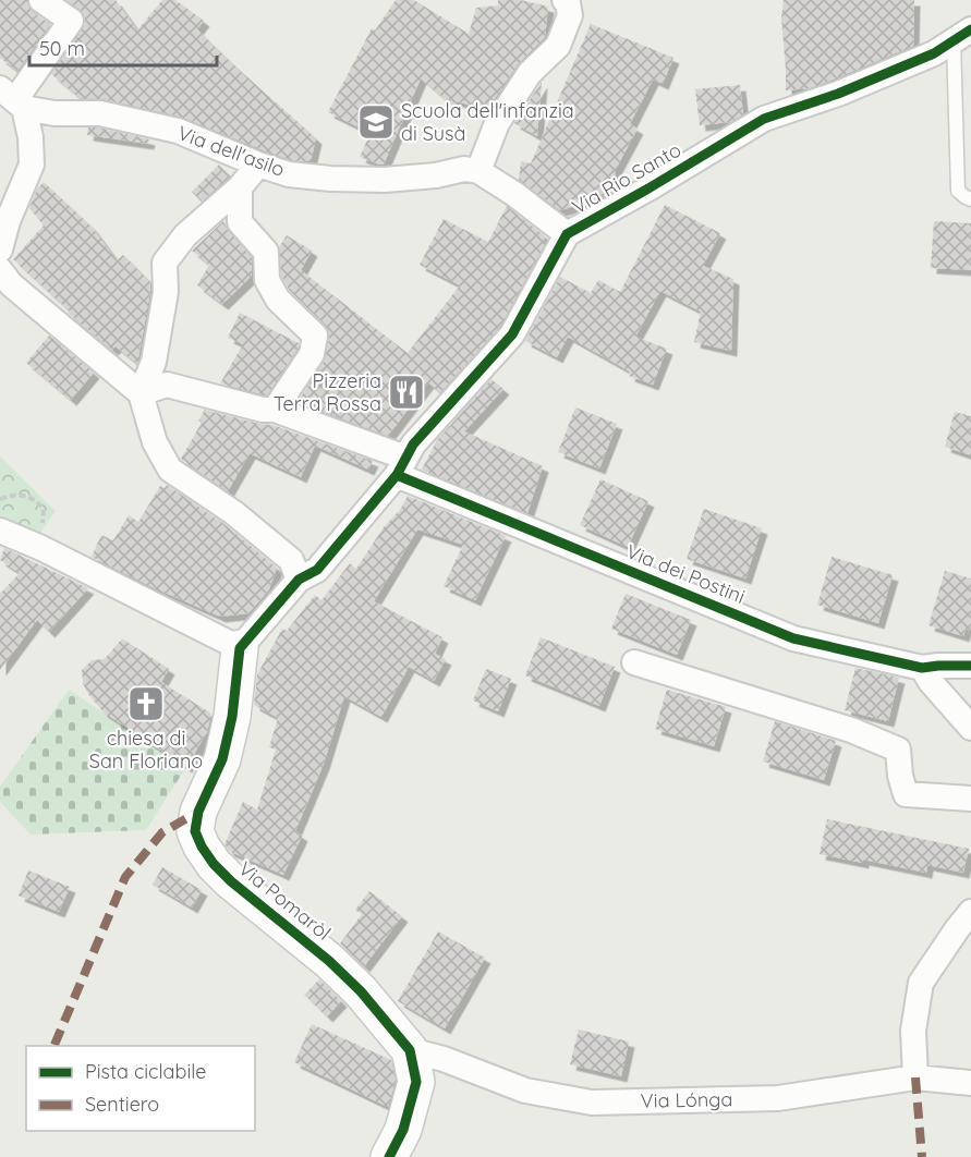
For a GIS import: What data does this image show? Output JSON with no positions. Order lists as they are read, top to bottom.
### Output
{
  "streets": {
    "street": [
      "Via dell'asilo",
      "Via Rio Santo",
      "Via dei Postini",
      "Via Pomaròl",
      "Via Lónga"
    ]
  },
  "crossings": [
    ["Via Rio Santo", "Via dei Postini"],
    ["Via Rio Santo", "Via Pomaròl"],
    ["Via Pomaròl", "Via Lónga"]
  ],
  "places": {
    "school or university": ["Scuola dell'infanzia di Susà"],
    "restaurant": ["Pizzeria Terra Rossa"],
    "church": ["chiesa di San Floriano"]
  },
  "legend": ["Pista ciclabile", "Sentiero"],
  "scale_bar": "50 m"
}
